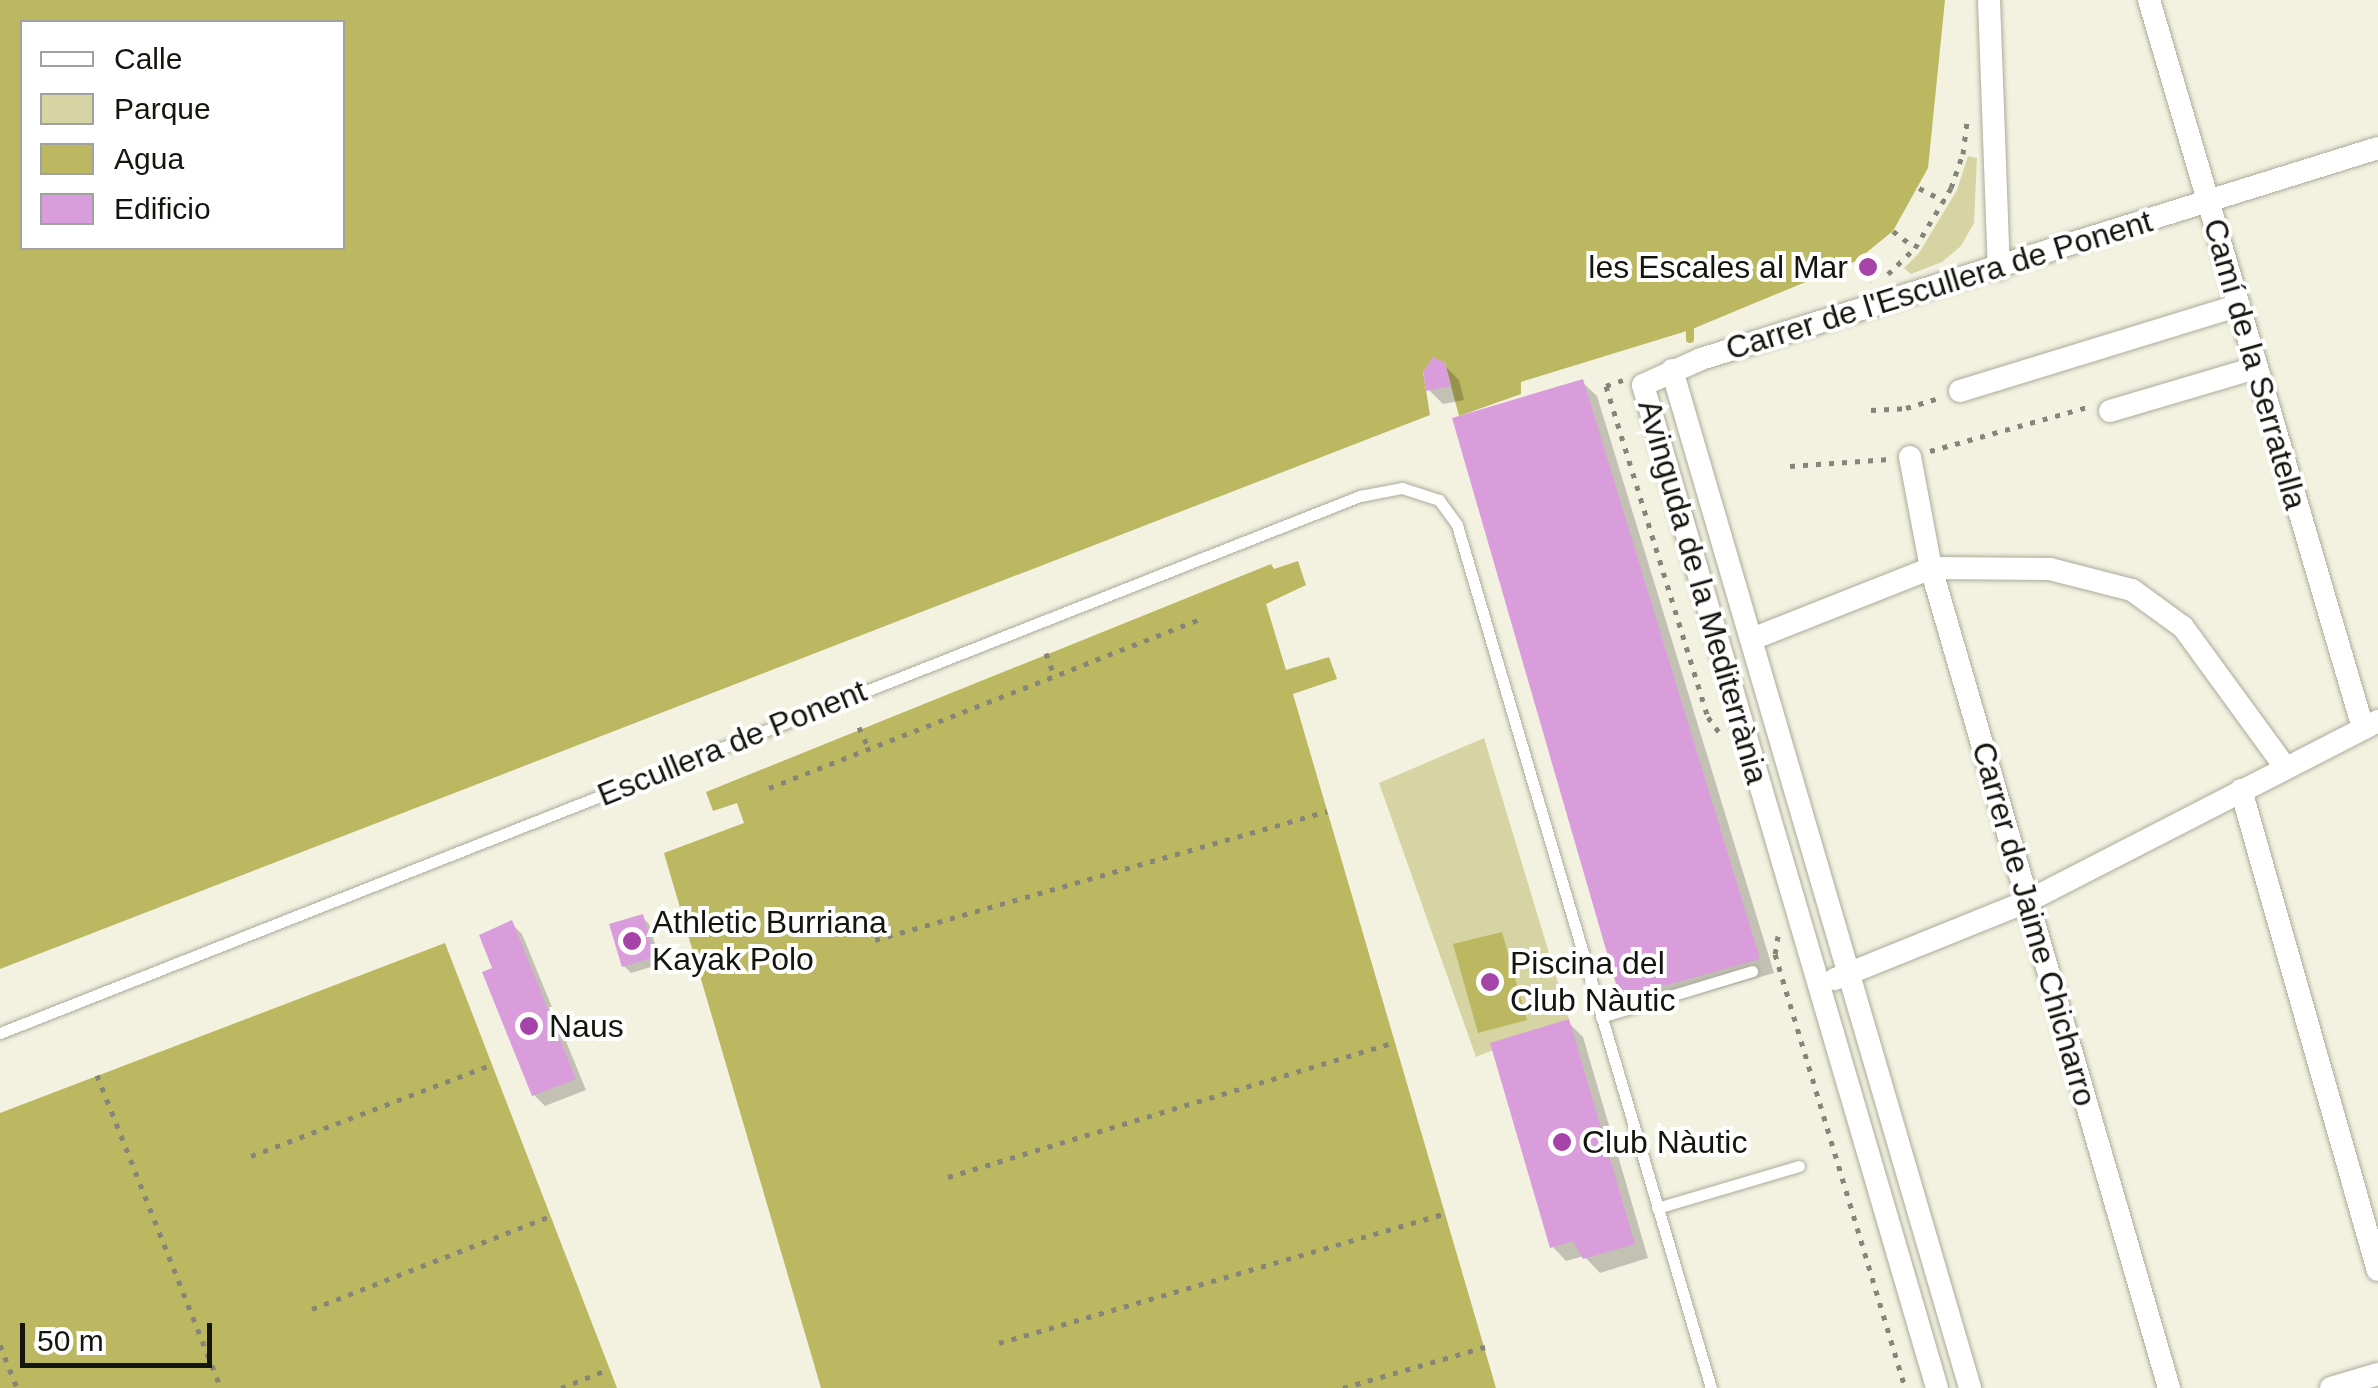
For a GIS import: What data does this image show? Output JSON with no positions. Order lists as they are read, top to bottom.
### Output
{
  "streets": {
    "street": [
      "Carrer de l'Escullera de Ponent",
      "Camí de la Serratella",
      "Avinguda de la Mediterrània",
      "Carrer de Jaime Chicharro"
    ],
    "lane": ["Escullera de Ponent"]
  },
  "crossings": [
    ["Carrer de l'Escullera de Ponent", "Camí de la Serratella"],
    ["Carrer de l'Escullera de Ponent", "Avinguda de la Mediterrània"]
  ],
  "places": [
    "les Escales al Mar",
    "Athletic Burriana Kayak Polo",
    "Piscina del Club Nàutic",
    "Naus",
    "Club Nàutic"
  ],
  "legend": [
    "Calle",
    "Parque",
    "Agua",
    "Edificio"
  ],
  "scale_bar": "50 m"
}
